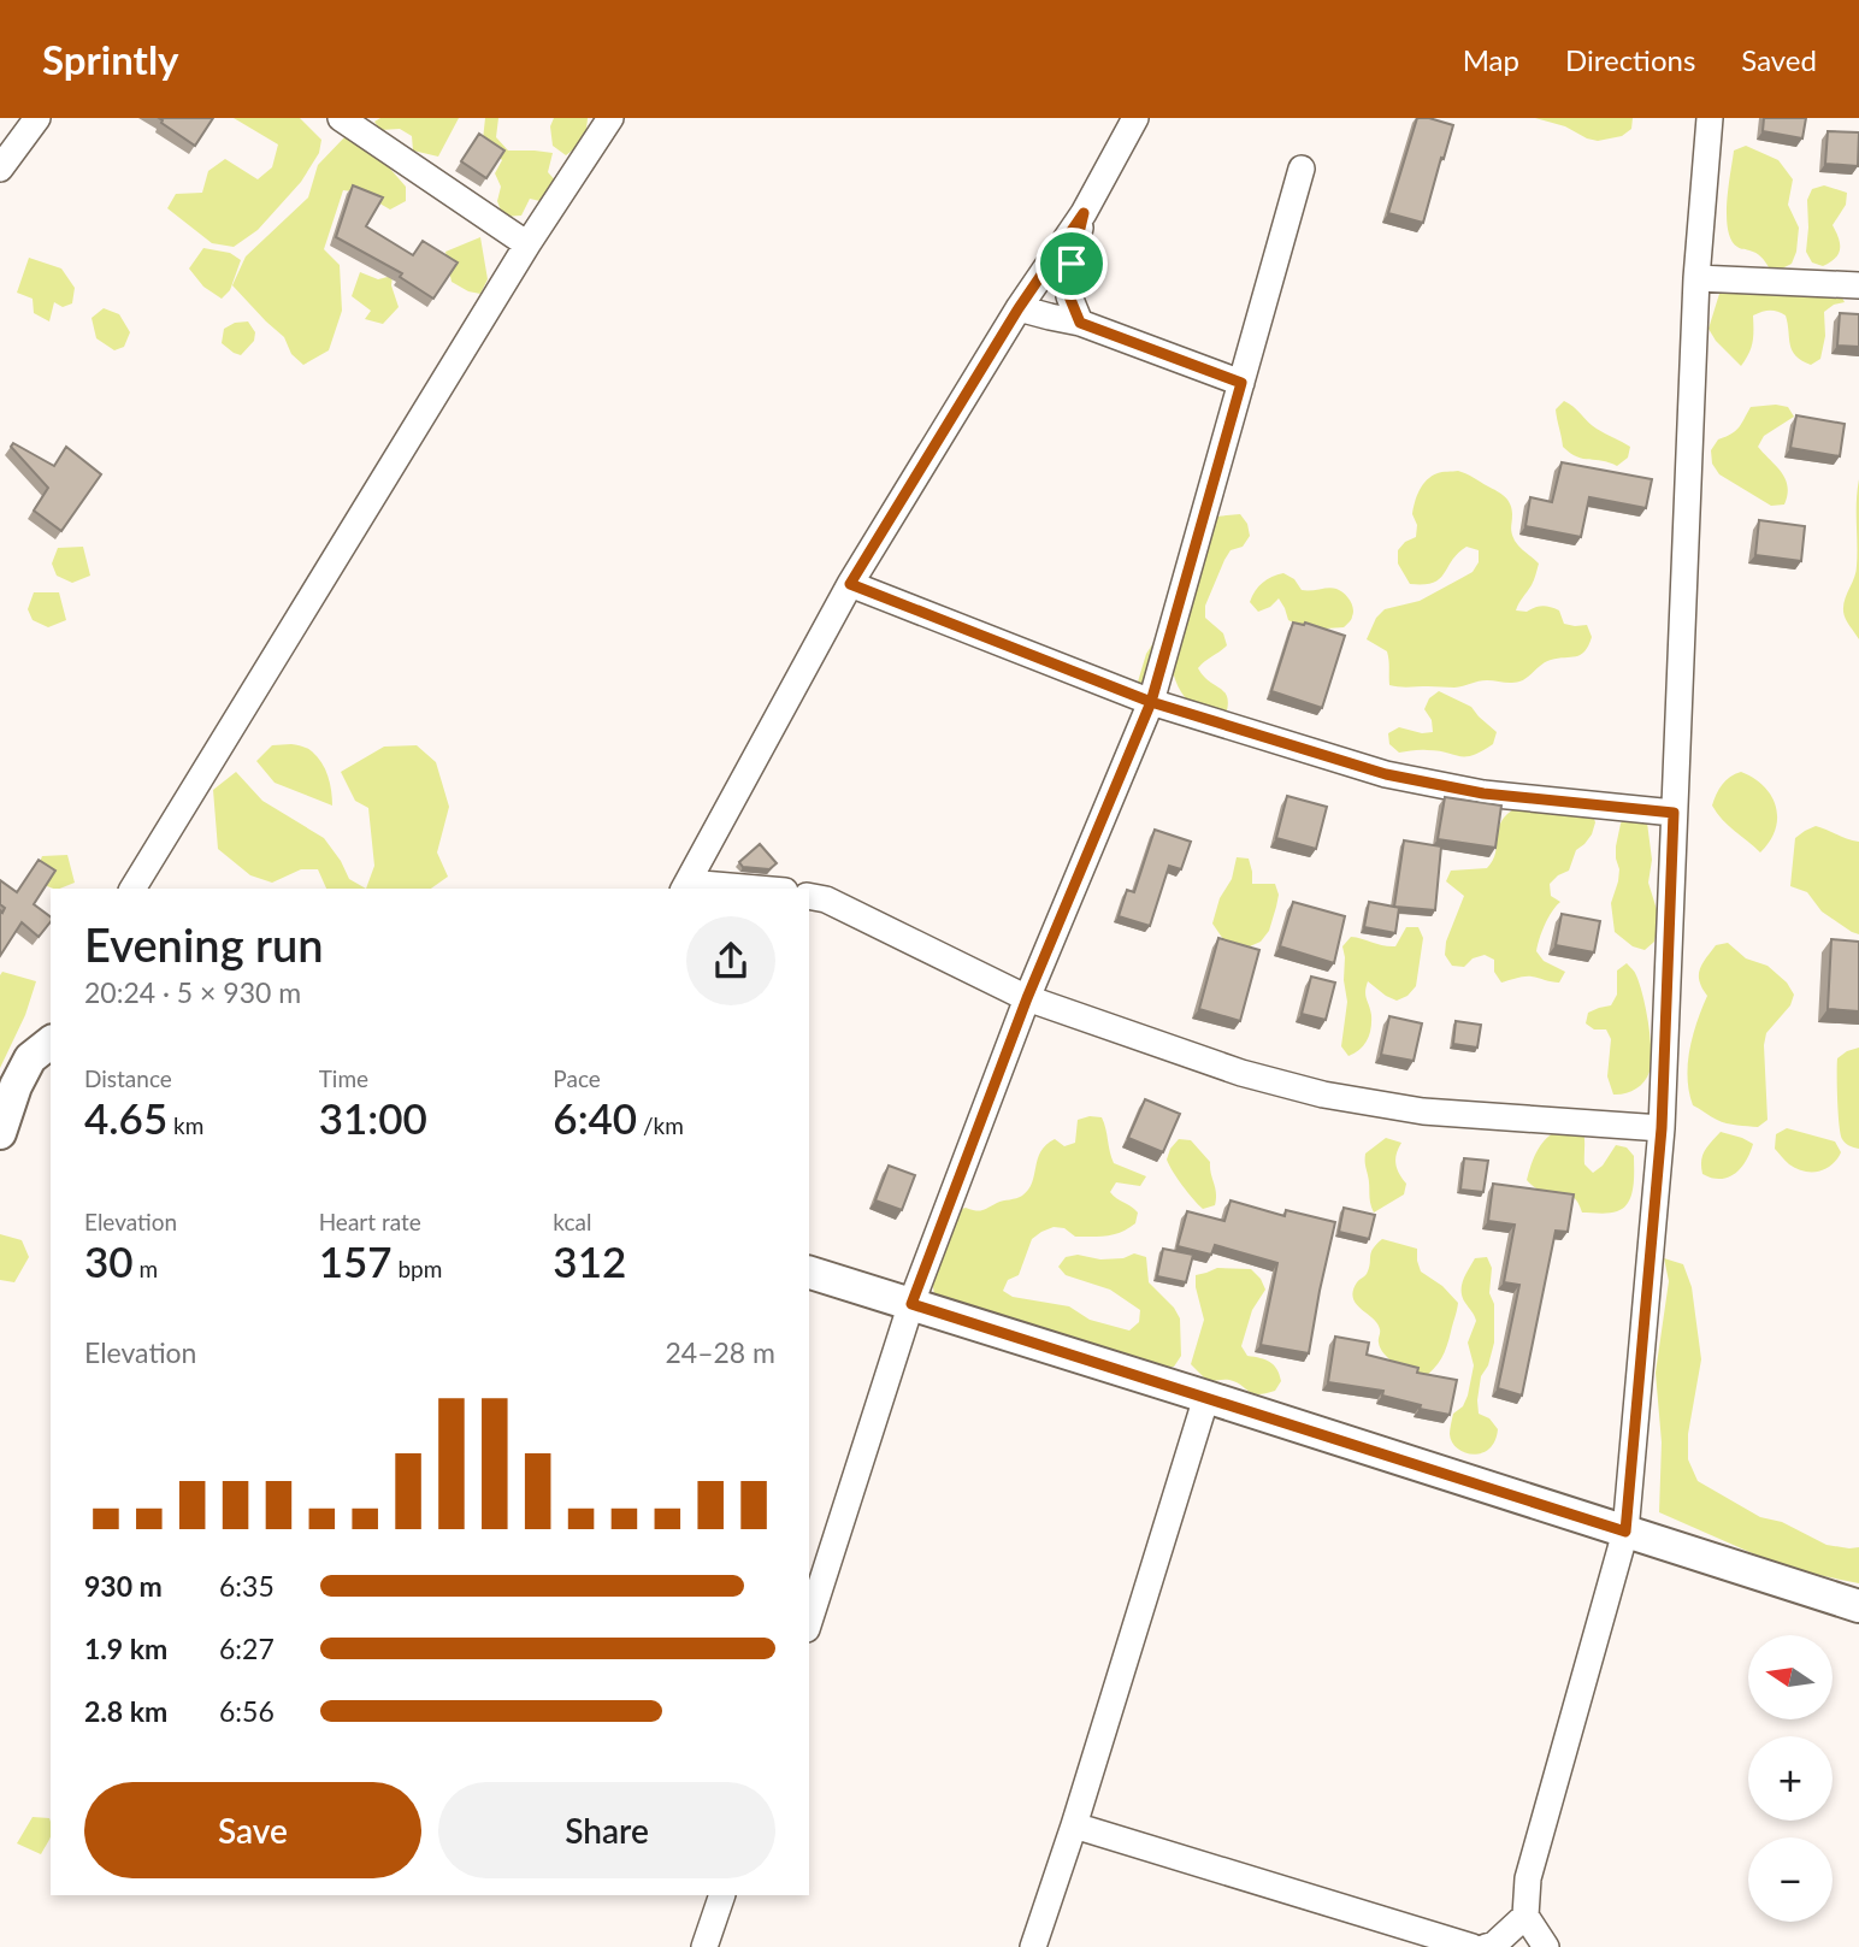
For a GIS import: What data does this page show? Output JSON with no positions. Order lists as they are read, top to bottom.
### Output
{
  "north": "left",
  "page": {
    "header": "Sprintly",
    "nav": ["Map", "Directions", "Saved"],
    "heading": ["Evening run", "20:24 · 5 × 930 m"],
    "stats": [
      ["Distance", "4.65 km"],
      ["Time", "31:00"],
      ["Pace", "6:40 /km"],
      ["Elevation", "30 m"],
      ["Heart rate", "157 bpm"],
      ["kcal", "312"]
    ],
    "chart": ["Elevation", "24–28 m"],
    "list": [
      {
        "name": "930 m",
        "note": "6:35"
      },
      {
        "name": "1.9 km",
        "note": "6:27"
      },
      {
        "name": "2.8 km",
        "note": "6:56"
      }
    ],
    "map_buttons": ["+", "−"],
    "buttons": ["Save", "Share"]
  }
}
